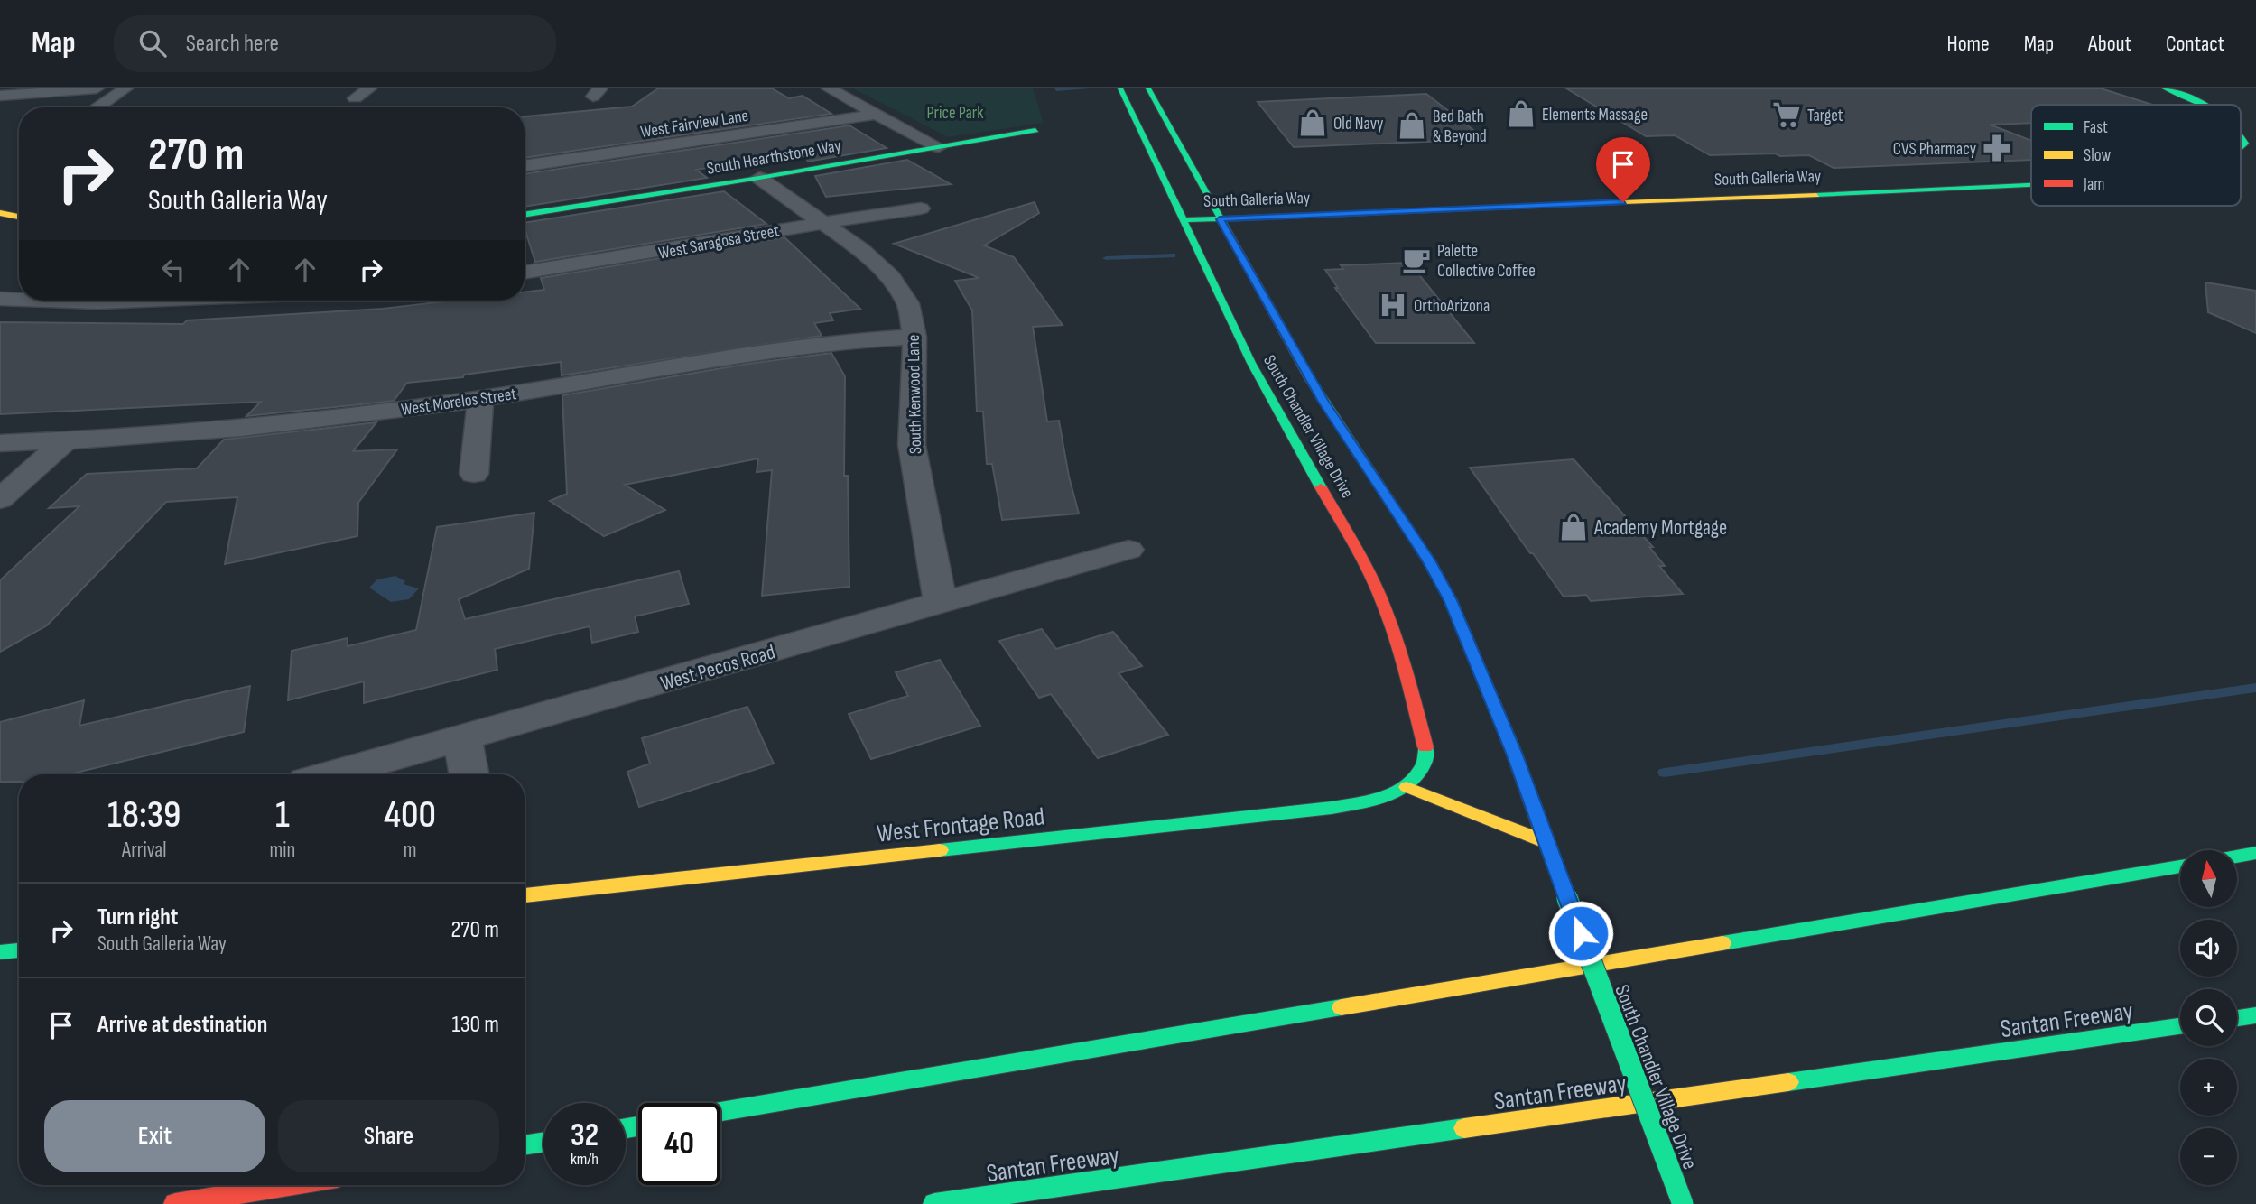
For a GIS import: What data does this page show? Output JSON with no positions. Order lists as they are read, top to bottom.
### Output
{
  "streets": {
    "main road": [
      "South Hearthstone Way",
      "South Galleria Way",
      "South Chandler Village Drive",
      "West Frontage Road",
      "Santan Freeway"
    ],
    "street": [
      "West Fairview Lane",
      "West Saragosa Street",
      "South Kenwood Lane",
      "West Morelos Street",
      "West Pecos Road"
    ]
  },
  "crossings": [
    ["South Hearthstone Way", "South Kenwood Lane"],
    ["South Galleria Way", "South Chandler Village Drive"],
    ["West Saragosa Street", "South Kenwood Lane"],
    ["South Kenwood Lane", "West Morelos Street"],
    ["South Kenwood Lane", "West Pecos Road"],
    ["South Chandler Village Drive", "West Frontage Road"]
  ],
  "parks": ["Price Park"],
  "places": {
    "shop": [
      "Elements Massage",
      "Old Navy",
      "Bed Bath & Beyond",
      "Academy Mortgage"
    ],
    "supermarket": ["Target"],
    "pharmacy": ["CVS Pharmacy"],
    "cafe": ["Palette Collective Coffee"],
    "hospital": ["OrthoArizona"]
  },
  "legend": ["Fast", "Slow", "Jam"],
  "north": "top",
  "page": {
    "header": "Map",
    "search": "Search here",
    "nav": [
      "Home",
      "Map",
      "About",
      "Contact"
    ],
    "turn": ["270 m", "South Galleria Way"],
    "eta": [
      "18:39",
      "Arrival",
      "1",
      "min",
      "400",
      "m"
    ],
    "map_buttons": ["+", "−"],
    "list": [
      {
        "name": "Turn right",
        "note": "South Galleria Way",
        "value": "270 m"
      },
      {
        "name": "Arrive at destination",
        "value": "130 m"
      }
    ],
    "buttons": ["Exit", "Share"],
    "speed": "32 km/h",
    "limit": "40"
  }
}
